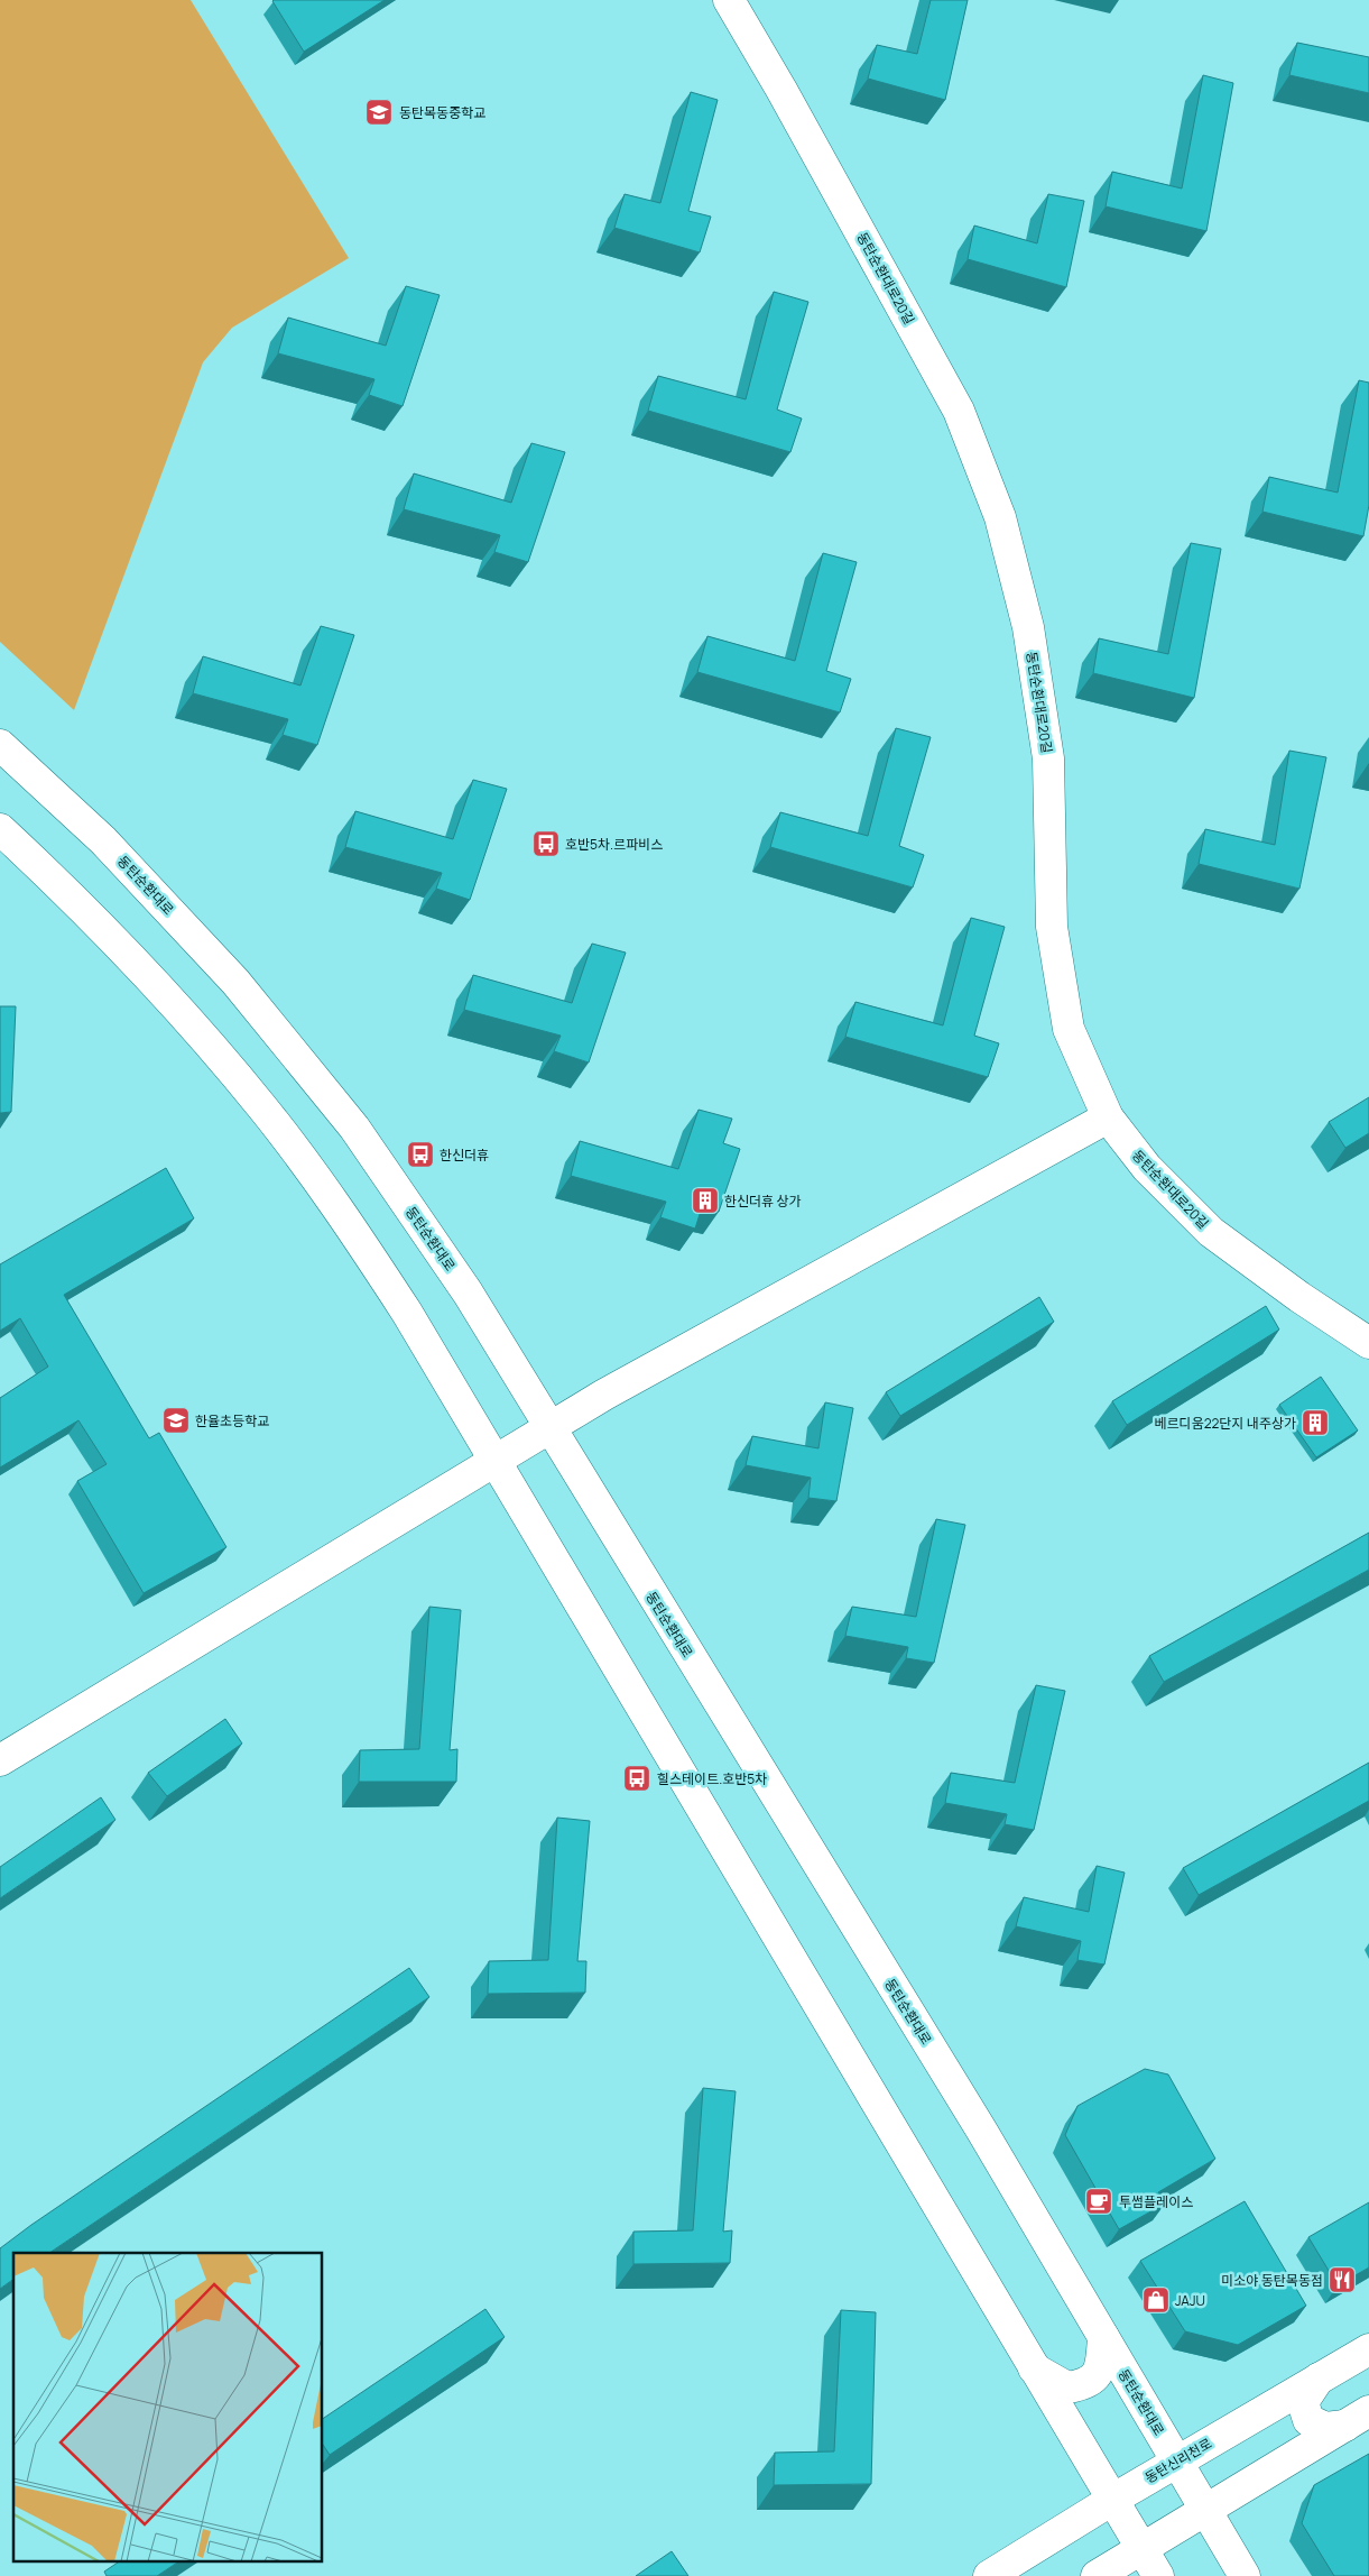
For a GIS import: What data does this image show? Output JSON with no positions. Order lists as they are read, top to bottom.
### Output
{
  "streets": {
    "main road": ["동탄순환대로20길", "동탄순환대로", "동탄신리천로"]
  },
  "crossings": [
    ["동탄순환대로", "동탄신리천로"]
  ],
  "places": {
    "school or university": ["동탄목동중학교", "한율초등학교"],
    "bus stop": ["호반5차.르파비스", "한신더휴", "힐스테이트.호반5차"],
    "building": ["한신더휴 상가", "베르디움22단지 내주상가"],
    "cafe": ["투썸플레이스"],
    "restaurant": ["미소야 동탄목동점"],
    "shop": ["JAJU"]
  }
}
